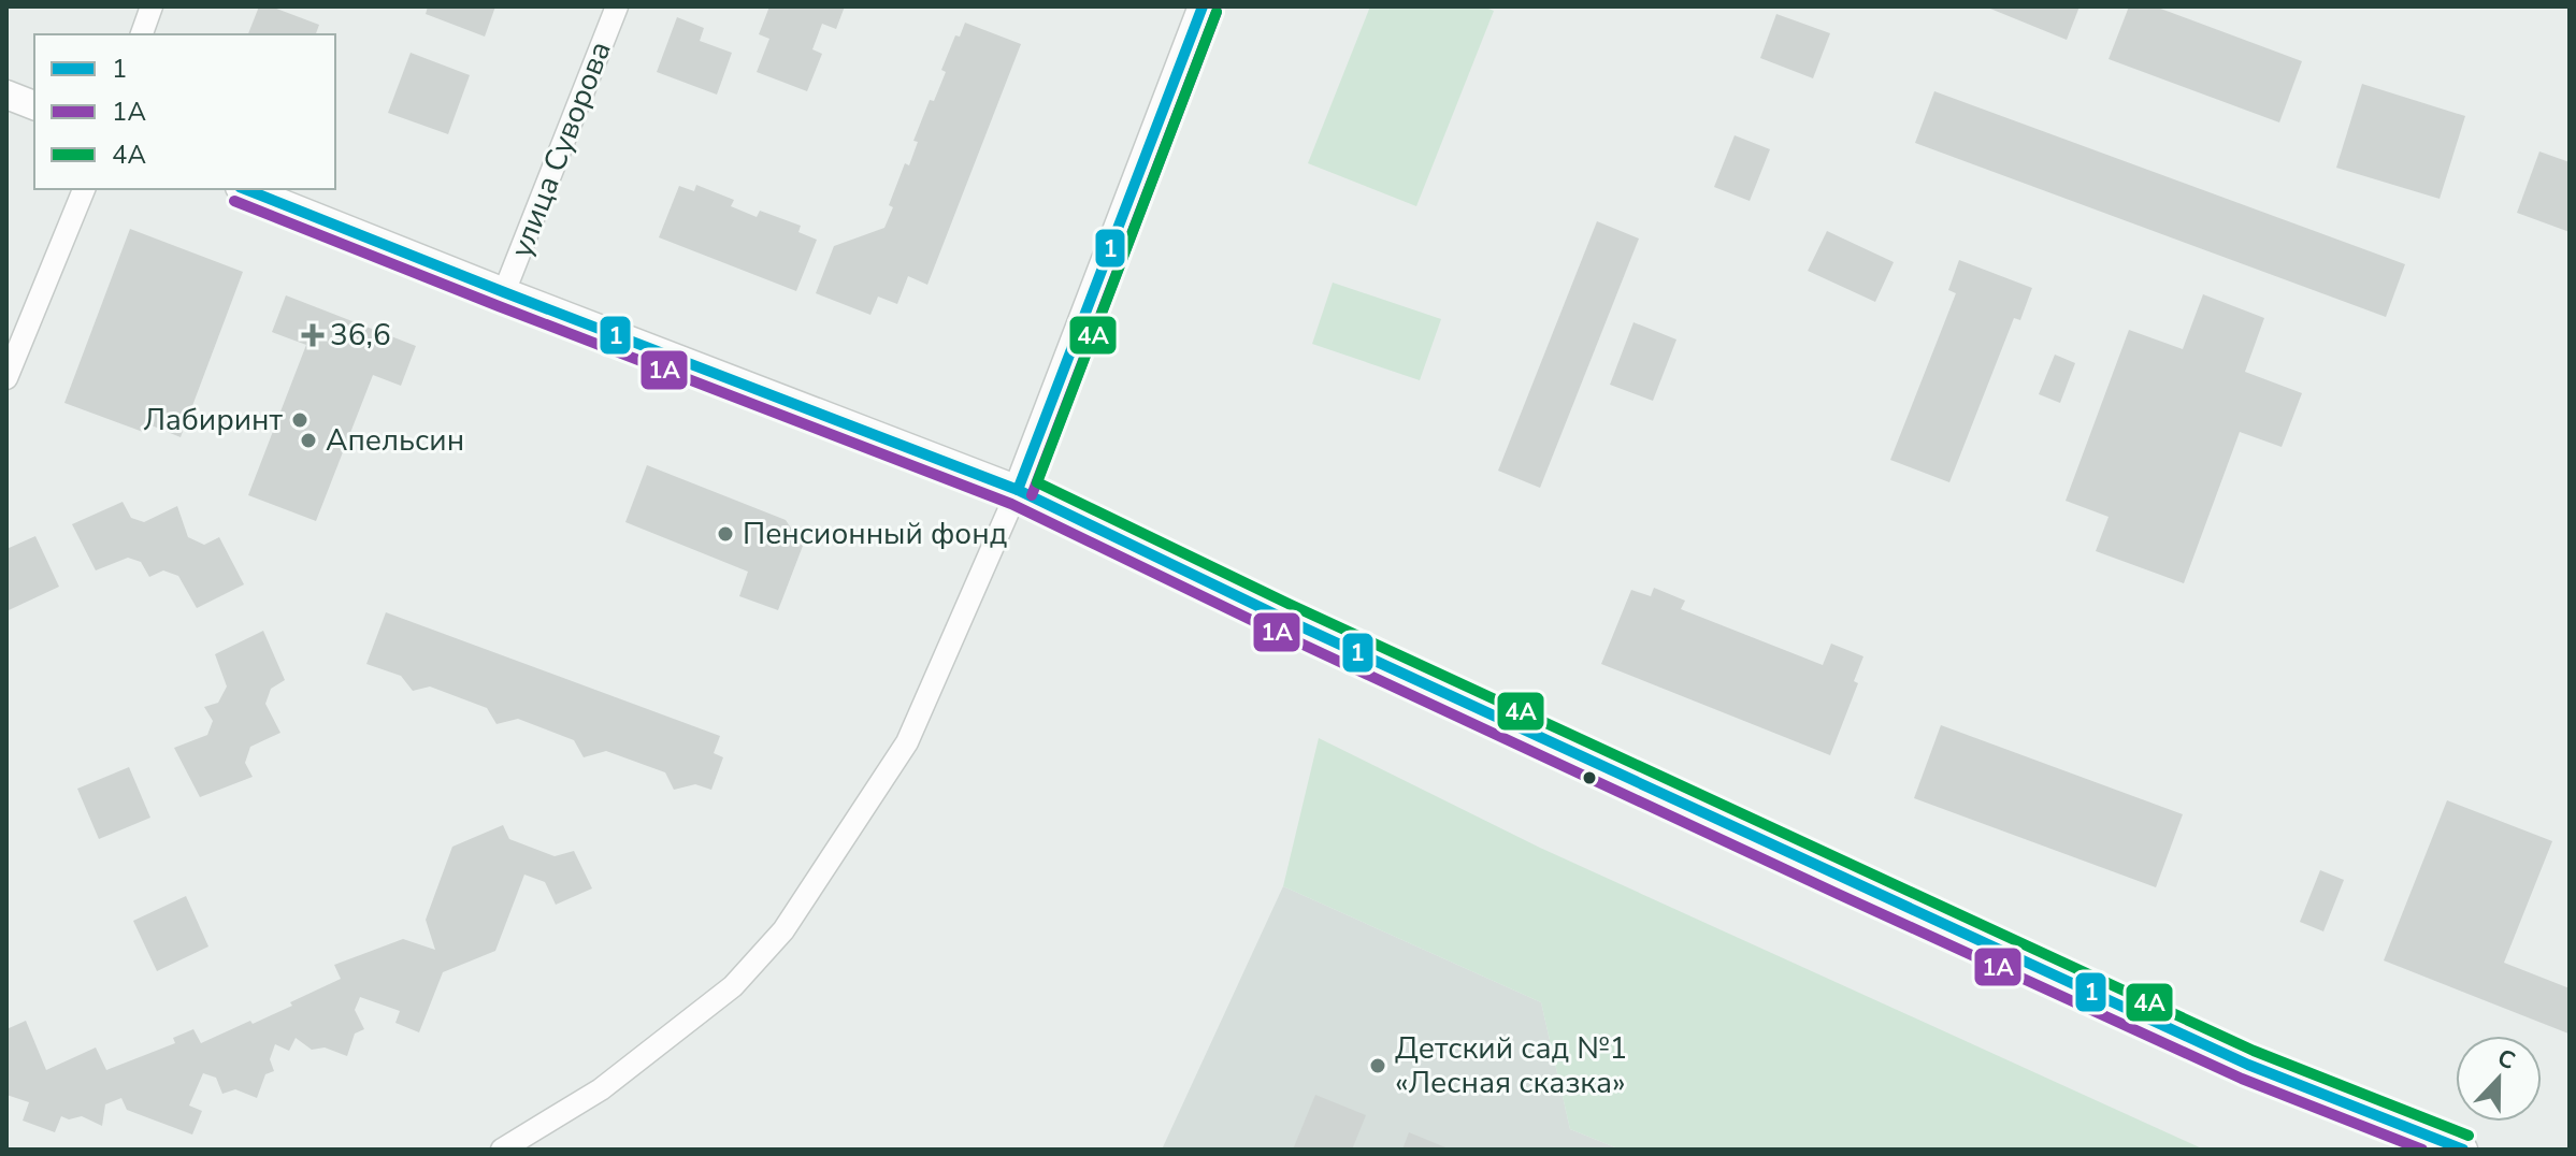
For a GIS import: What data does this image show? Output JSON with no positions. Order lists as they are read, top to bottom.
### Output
{
  "streets": {
    "street": ["улица Суворова"]
  },
  "places": {
    "health": ["36,6"],
    "other": [
      "Лабиринт",
      "Апельсин",
      "Пенсионный фонд",
      "Детский сад №1 «Лесная сказка»"
    ]
  },
  "lines": ["transit line 1", "transit line 1А", "transit line 4А"],
  "legend": ["1", "1А", "4А"],
  "north": "top"
}
